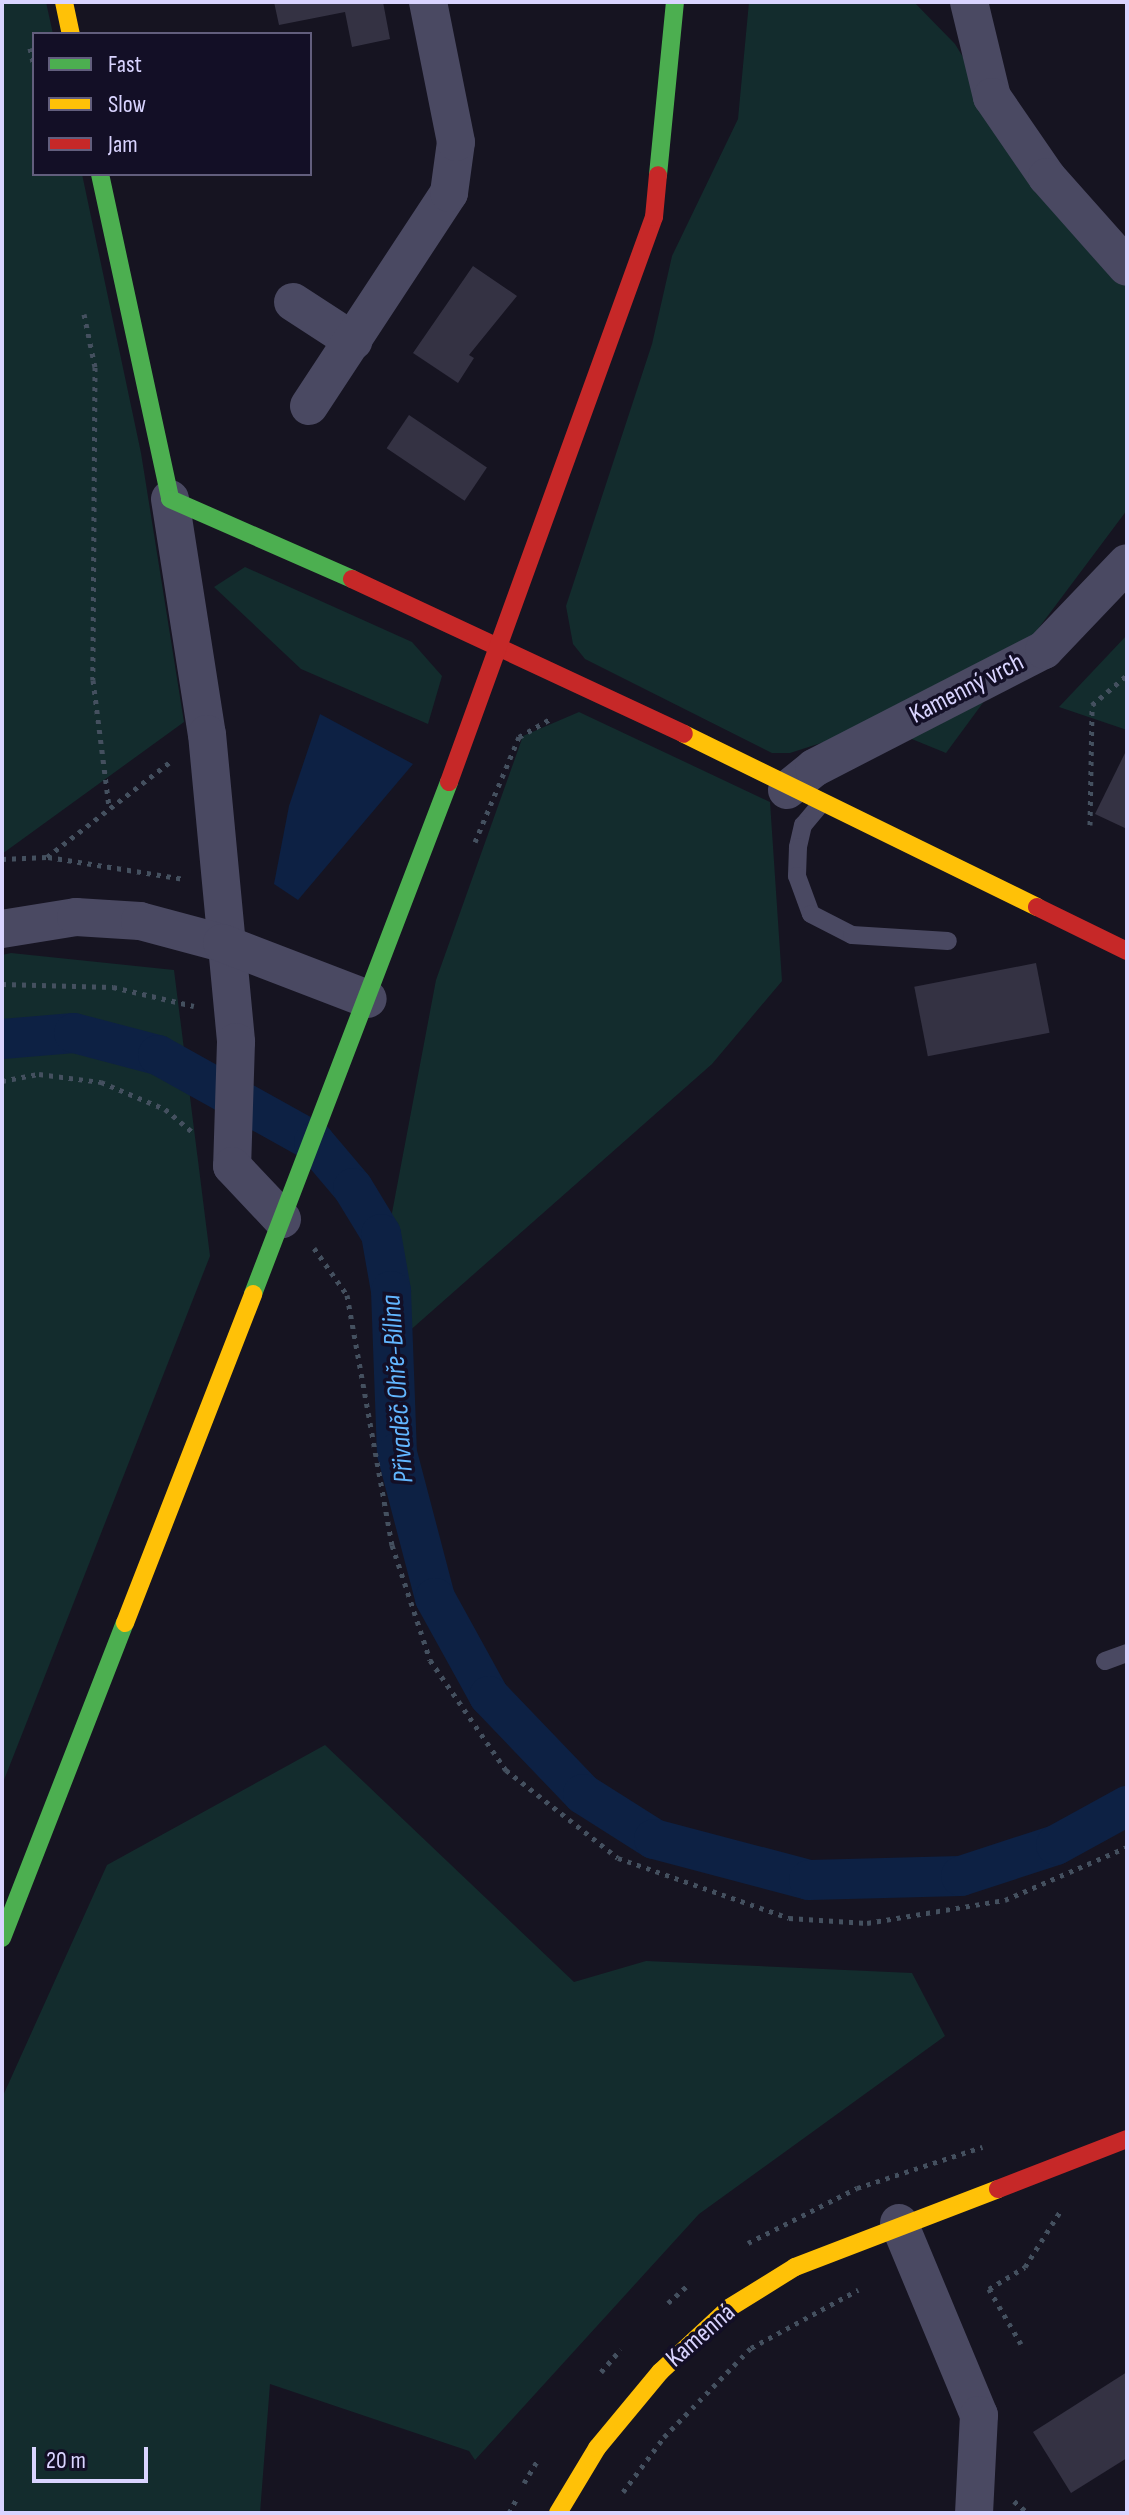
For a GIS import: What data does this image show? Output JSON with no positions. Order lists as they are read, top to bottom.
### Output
{
  "streets": {
    "street": ["Kamenný vrch", "Kamenná"]
  },
  "water": ["Přivaděč Ohře-Bílina"],
  "legend": ["Fast", "Slow", "Jam"],
  "scale_bar": "20 m"
}
